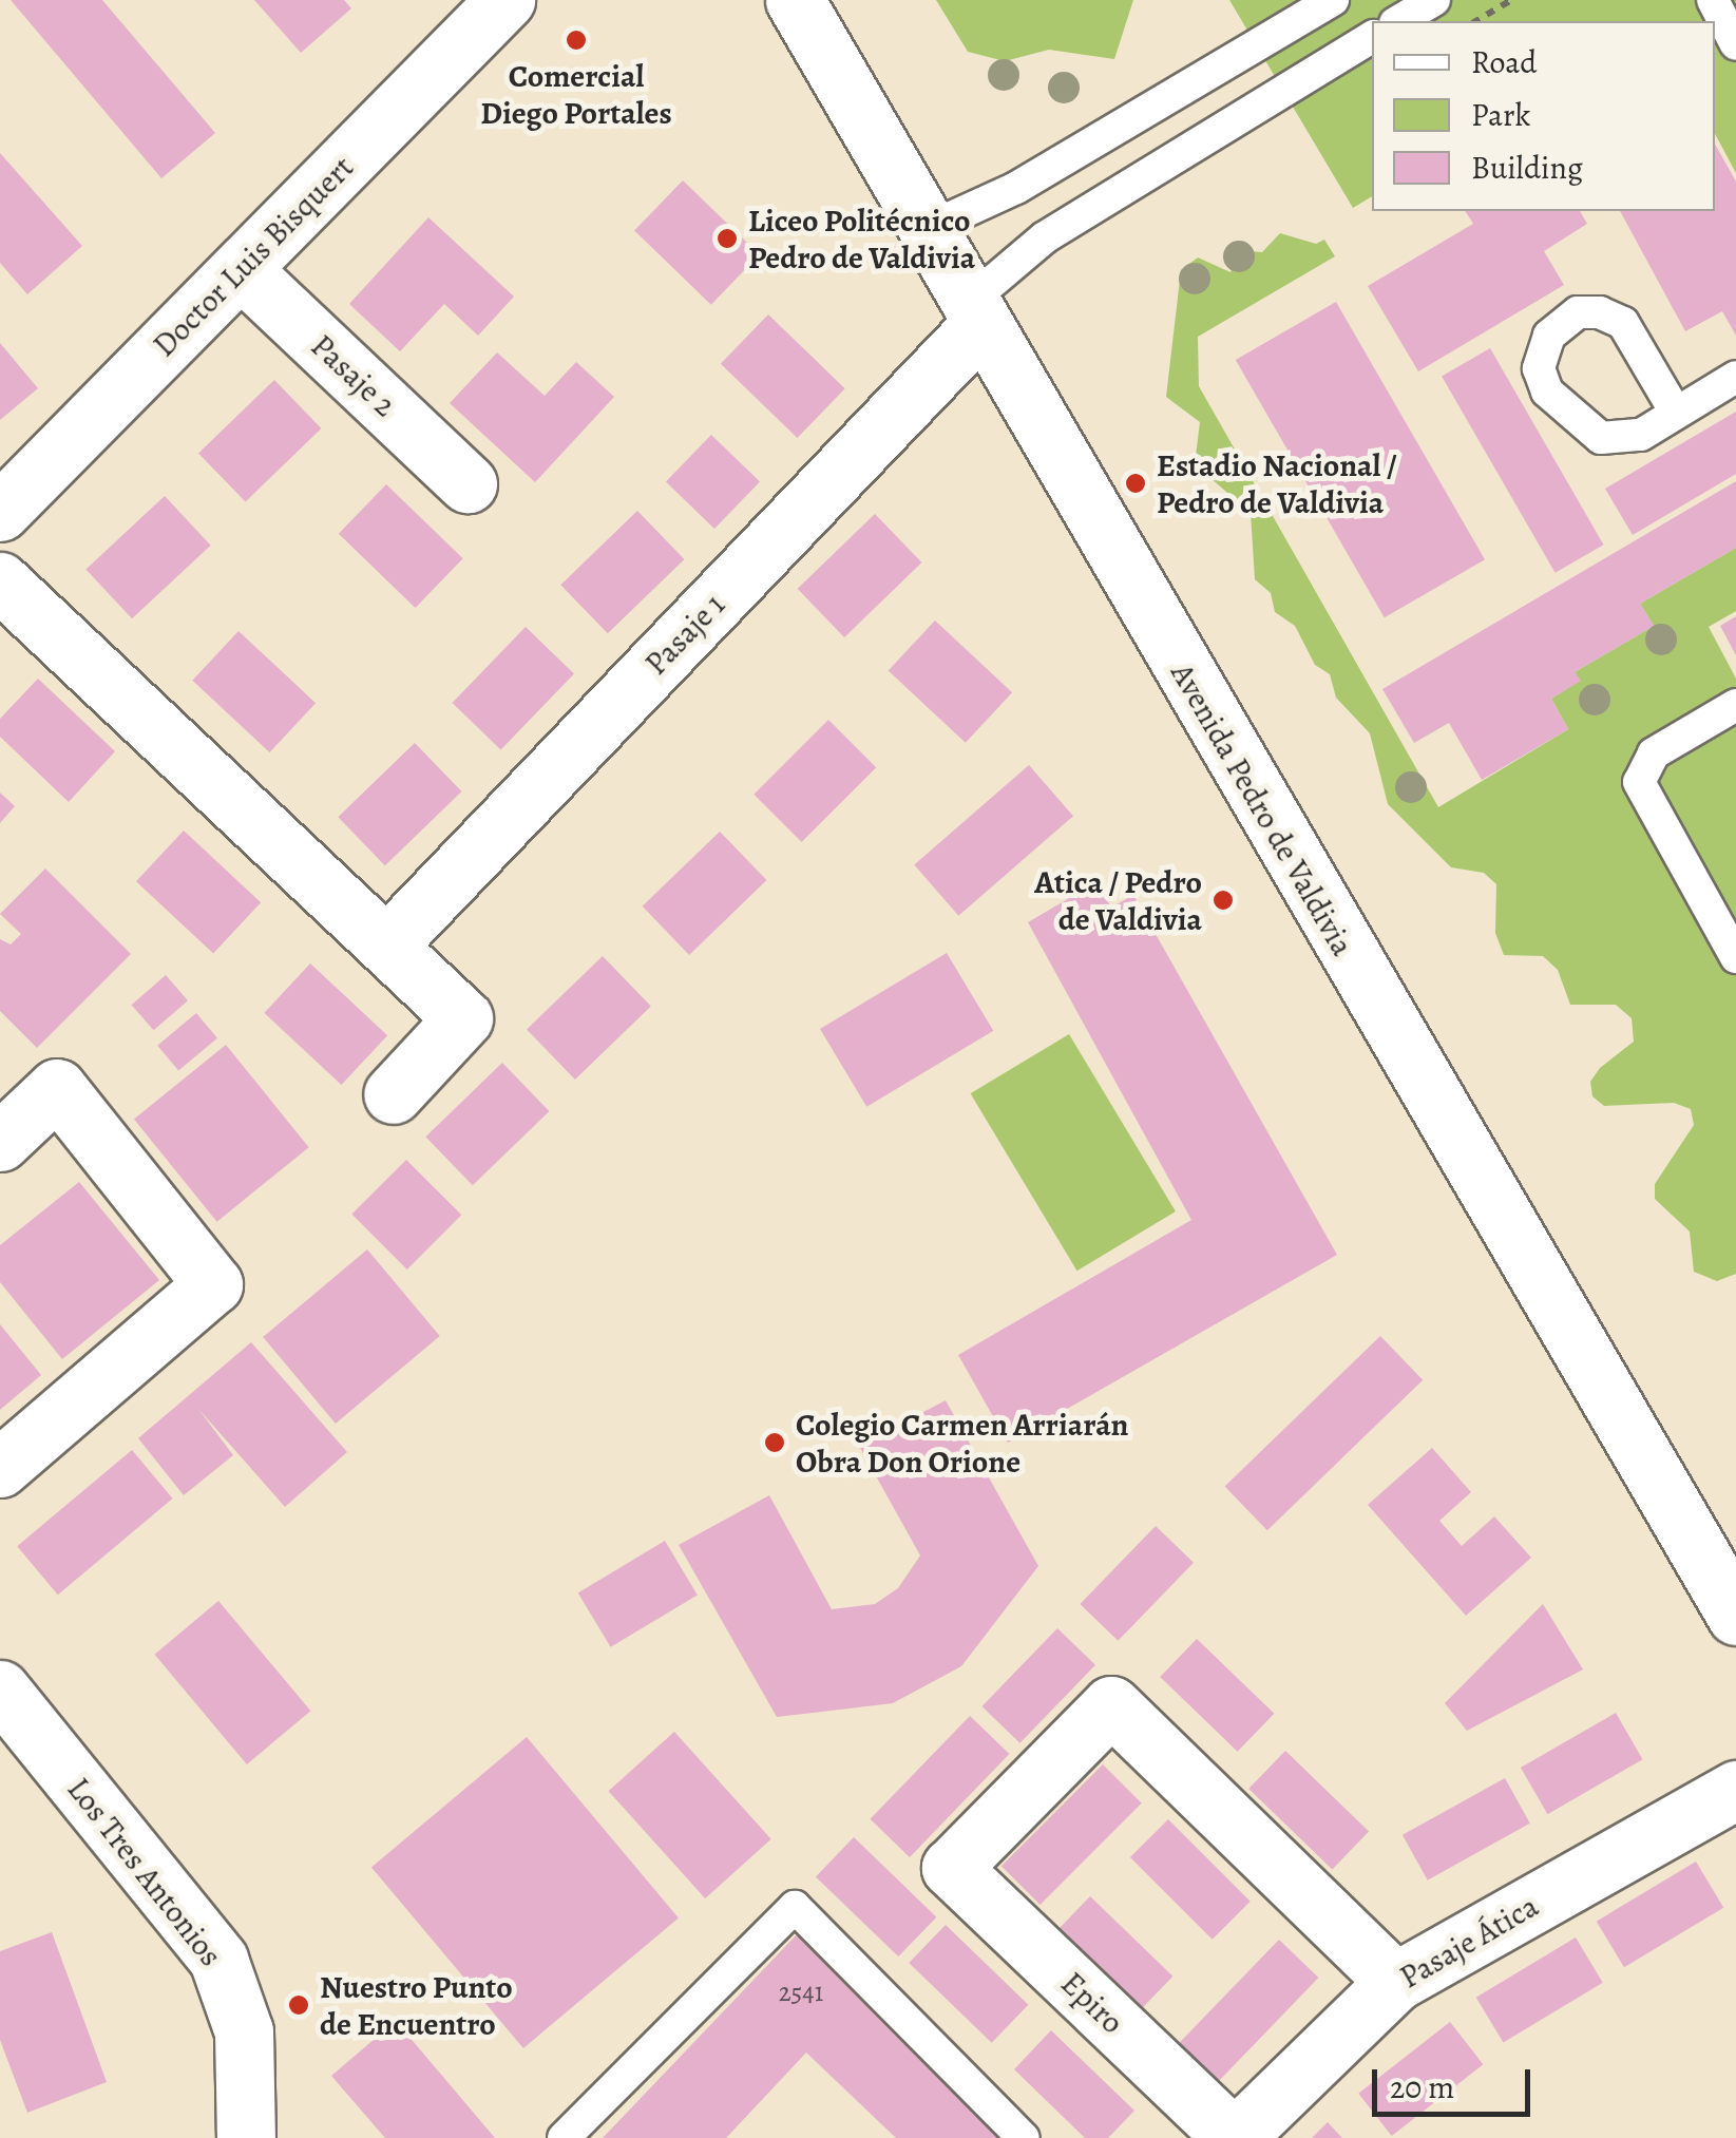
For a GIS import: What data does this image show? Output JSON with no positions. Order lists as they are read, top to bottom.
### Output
{
  "streets": {
    "street": [
      "Doctor Luis Bisquert",
      "Pasaje 2",
      "Pasaje 1",
      "Avenida Pedro de Valdivia",
      "Los Tres Antonios",
      "Pasaje Ática",
      "Epiro"
    ]
  },
  "crossings": [
    ["Doctor Luis Bisquert", "Pasaje 2"],
    ["Pasaje 1", "Avenida Pedro de Valdivia"],
    ["Pasaje Ática", "Epiro"]
  ],
  "places": [
    "Comercial Diego Portales",
    "Liceo Politécnico Pedro de Valdivia",
    "Estadio Nacional / Pedro de Valdivia",
    "Atica / Pedro de Valdivia",
    "Colegio Carmen Arriarán Obra Don Orione",
    "Nuestro Punto de Encuentro"
  ],
  "house_numbers": ["2541"],
  "legend": ["Road", "Park", "Building"],
  "scale_bar": "20 m"
}
